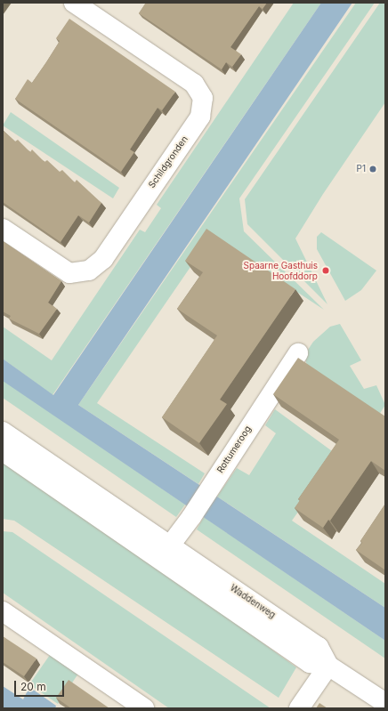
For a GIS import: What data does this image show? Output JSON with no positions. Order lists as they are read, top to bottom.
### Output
{
  "streets": {
    "street": ["Schildgronden", "Rottumeroog", "Waddenweg"]
  },
  "crossings": [
    ["Rottumeroog", "Waddenweg"]
  ],
  "places": ["P1", "Spaarne Gasthuis Hoofddorp"],
  "scale_bar": "20 m"
}
